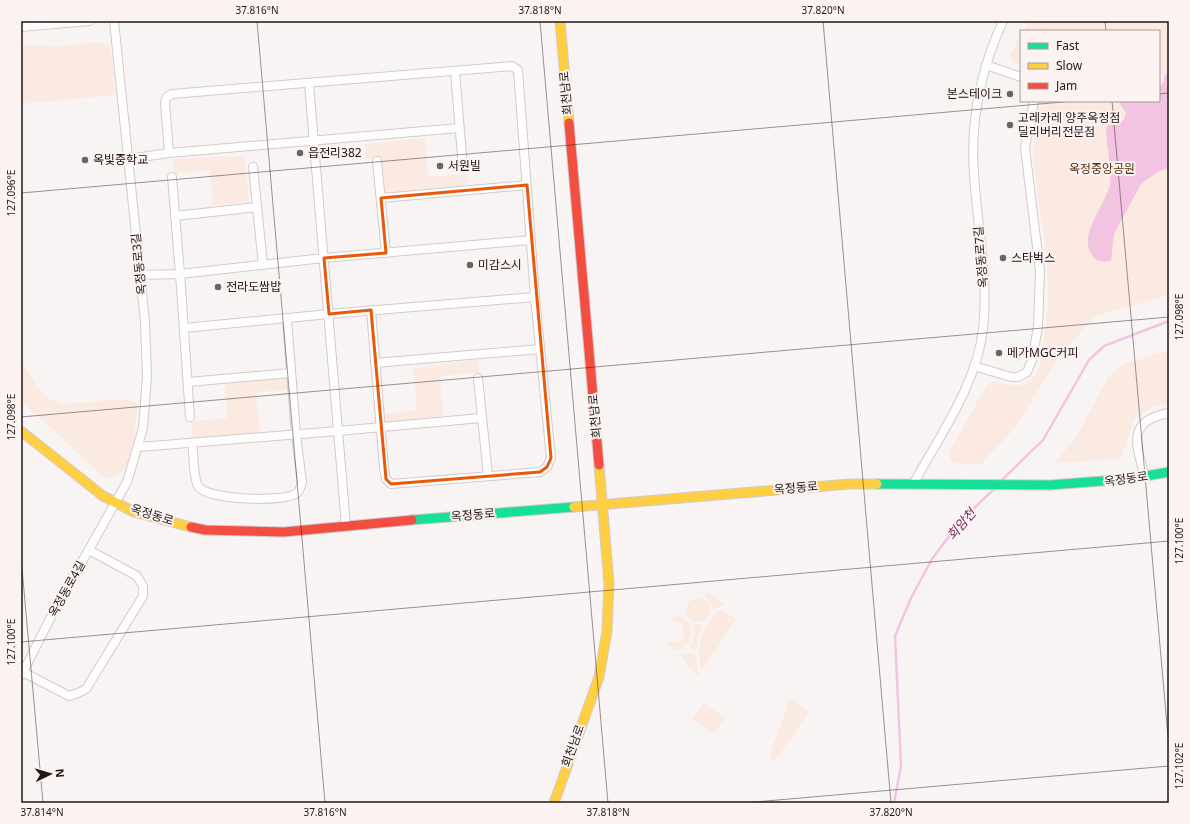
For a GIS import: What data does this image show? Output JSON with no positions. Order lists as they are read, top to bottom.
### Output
{
  "streets": {
    "street": [
      "회천남로",
      "옥정동로7길",
      "옥정동로3길",
      "옥정동로",
      "옥정동로4길"
    ]
  },
  "crossings": [
    ["회천남로", "옥정동로"],
    ["옥정동로7길", "옥정동로"],
    ["옥정동로3길", "옥정동로"],
    ["옥정동로3길", "옥정동로4길"],
    ["옥정동로", "옥정동로4길"]
  ],
  "water": ["회암천"],
  "parks": ["옥정중앙공원"],
  "places": [
    "본스테이크",
    "고레카레 양주옥정점 딜리버리전문점",
    "읍전리382",
    "옥빛중학교",
    "서원빌",
    "스타벅스",
    "미감스시",
    "전라도쌈밥",
    "메가MGC커피"
  ],
  "legend": ["Fast", "Slow", "Jam"],
  "north": "right",
  "coordinates": [
    "37.816°N",
    "37.818°N",
    "37.820°N",
    "127.096°E",
    "127.098°E",
    "127.100°E",
    "127.102°E",
    "37.814°N"
  ]
}
